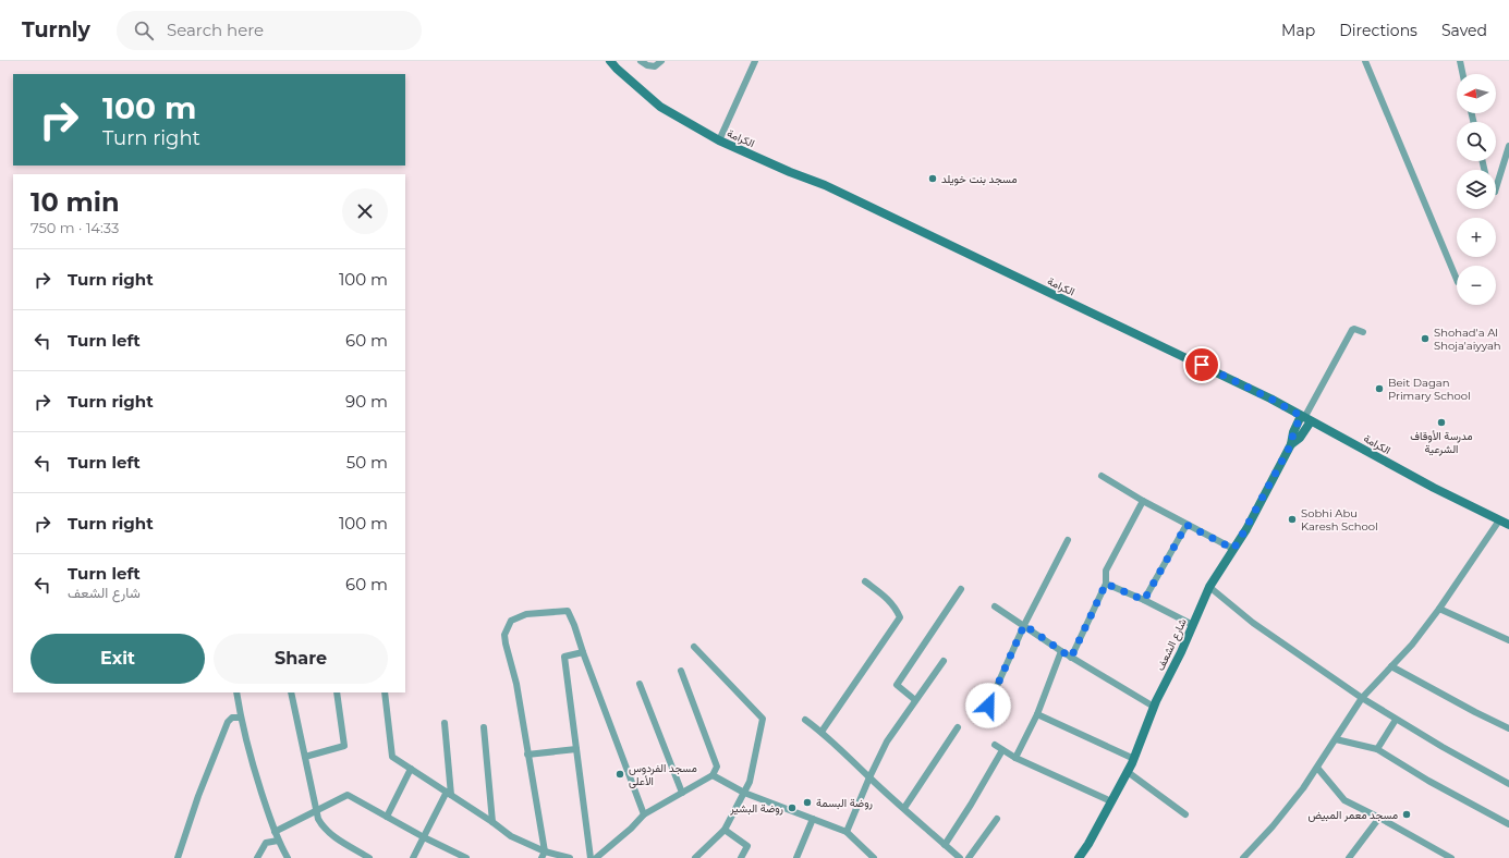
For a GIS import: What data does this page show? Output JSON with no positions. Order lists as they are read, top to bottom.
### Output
{
  "streets": {
    "main road": ["الكرامة", "شارع الشعف"]
  },
  "crossings": [
    ["الكرامة", "شارع الشعف"]
  ],
  "places": [
    "مسجد بنت خويلد",
    "Shohad'a Al Shoja'aiyyah",
    "Beit Dagan Primary School",
    "مدرسة الأوقاف الشرعية",
    "Sobhi Abu Karesh School",
    "مسجد الفردوس الأعلى",
    "روضة البسمة",
    "روضة البشير",
    "مسجد معمر المبيض"
  ],
  "north": "left",
  "page": {
    "header": "Turnly",
    "search": "Search here",
    "nav": ["Map", "Directions", "Saved"],
    "map_buttons": ["+", "−"],
    "turn": ["100 m", "Turn right"],
    "heading": ["10 min", "750 m · 14:33"],
    "list": [
      {
        "name": "Turn right",
        "value": "100 m"
      },
      {
        "name": "Turn left",
        "value": "60 m"
      },
      {
        "name": "Turn right",
        "value": "90 m"
      },
      {
        "name": "Turn left",
        "value": "50 m"
      },
      {
        "name": "Turn right",
        "value": "100 m"
      },
      {
        "name": "Turn left",
        "note": "شارع الشعف",
        "value": "60 m"
      }
    ],
    "buttons": ["Exit", "Share"]
  }
}
